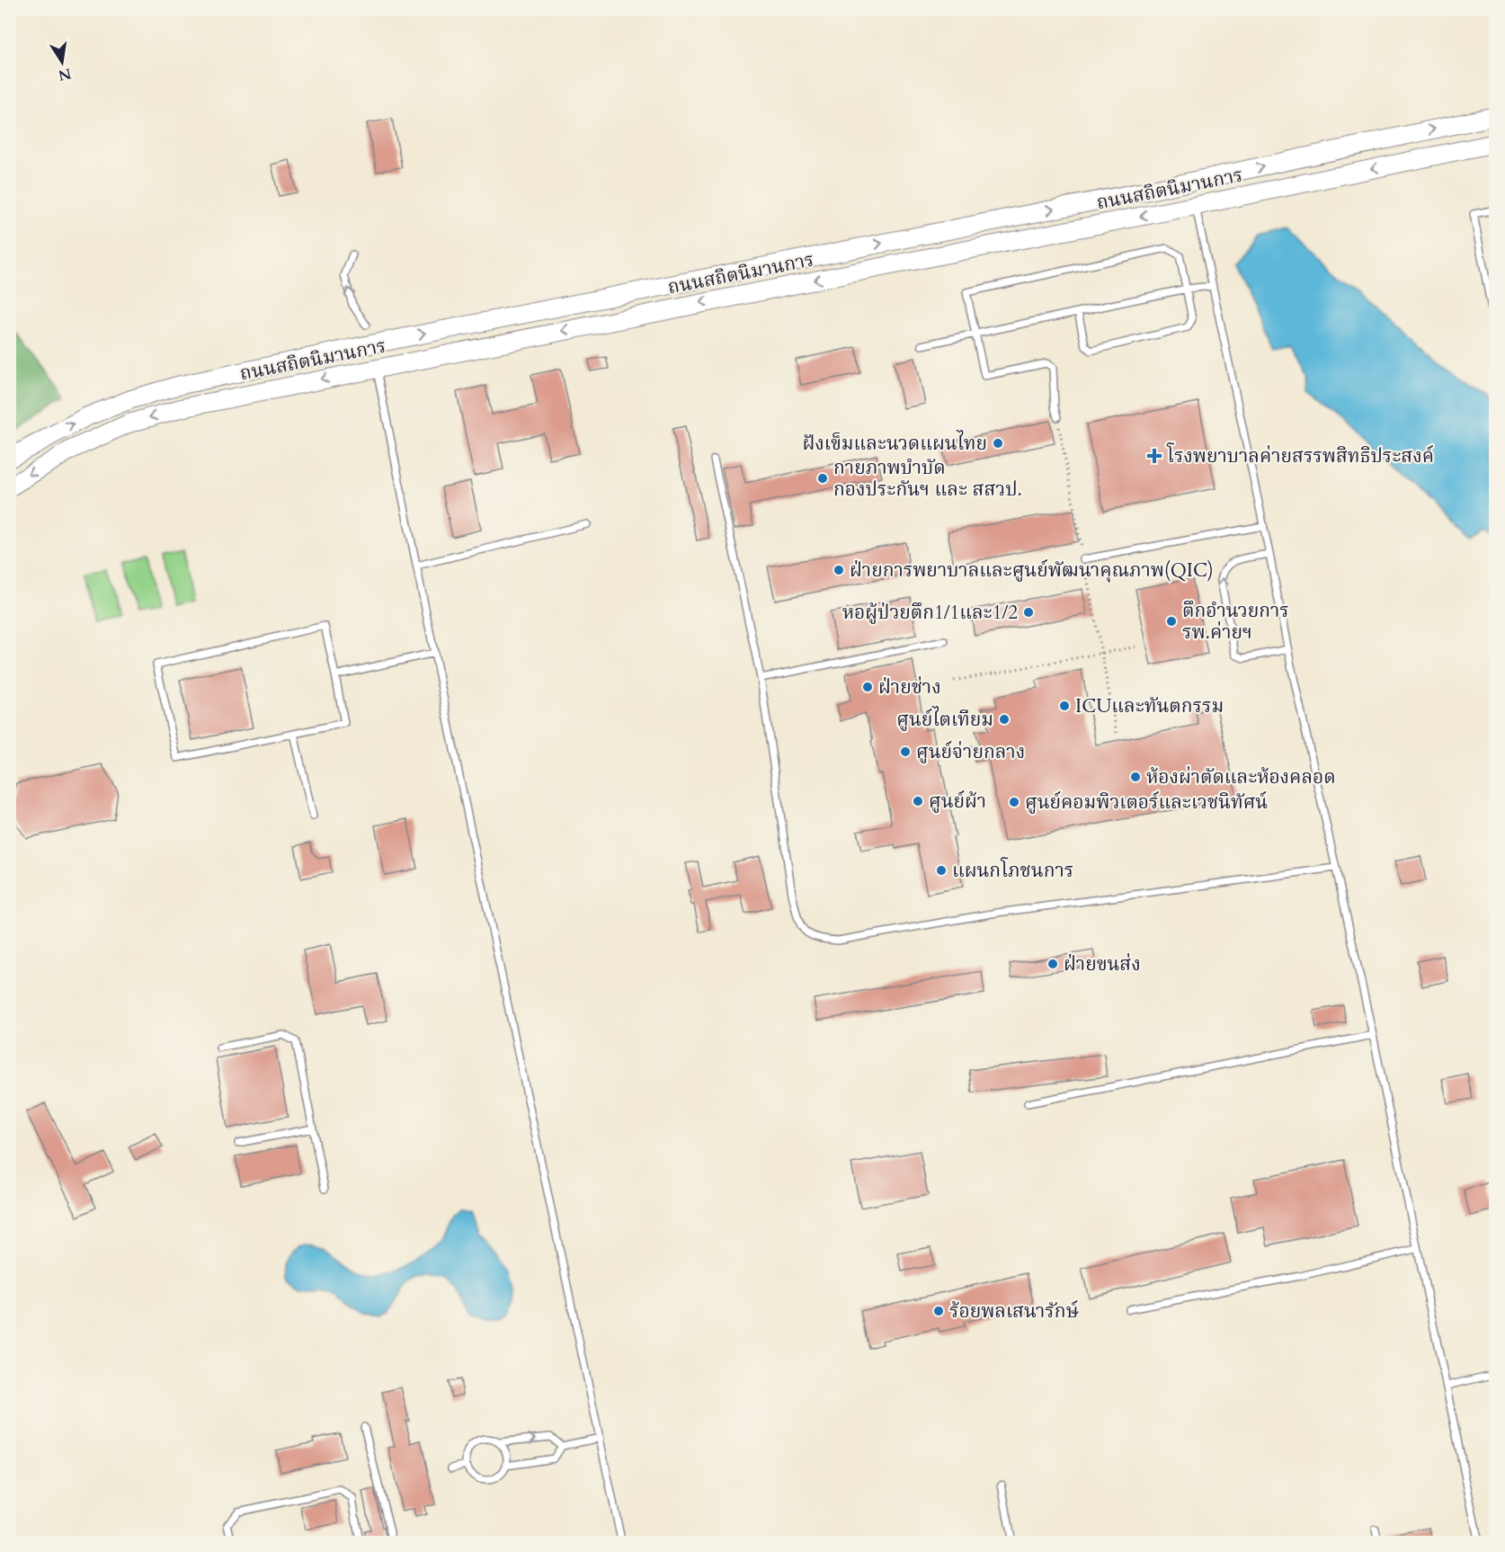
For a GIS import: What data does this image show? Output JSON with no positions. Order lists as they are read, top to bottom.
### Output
{
  "streets": {
    "main road": ["ถนนสถิตนิมานการ"]
  },
  "places": {
    "other": [
      "ฝังเข็มและนวดแผนไทย",
      "กายภาพบำบัด กองประกันฯ และ สสวป.",
      "ฝ่ายการพยาบาลและศูนย์พัฒนาคุณภาพ(QIC)",
      "หอผู้ป่วยตึก1/1และ1/2",
      "ตึกอำนวยการ รพ.ค่ายฯ",
      "ฝ่ายช่าง",
      "ICUและทันตกรรม",
      "ศูนย์ไตเทียม",
      "ศูนย์จ่ายกลาง",
      "ห้องผ่าตัดและห้องคลอด",
      "ศูนย์ผ้า",
      "ศูนย์คอมพิวเตอร์และเวชนิทัศน์",
      "แผนกโภชนการ",
      "ฝ่ายขนส่ง",
      "ร้อยพลเสนารักษ์"
    ],
    "health": ["โรงพยาบาลค่ายสรรพสิทธิประสงค์"]
  },
  "north": "bottom"
}
